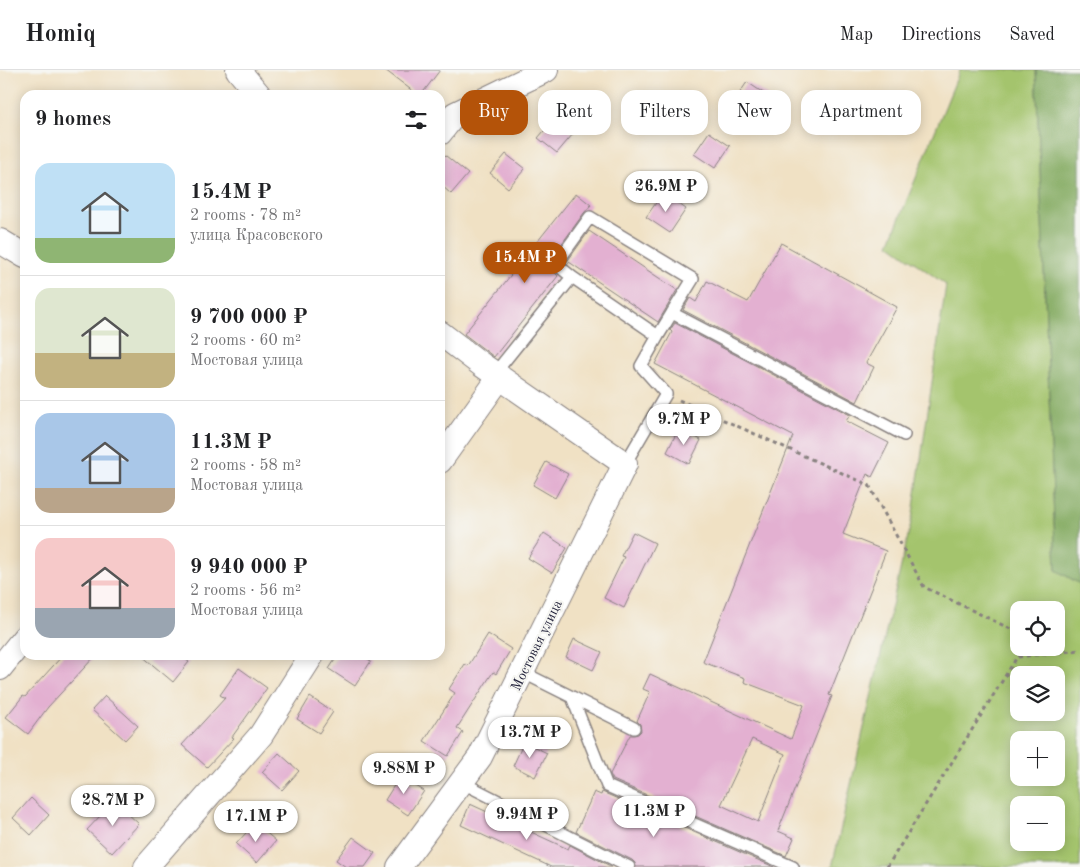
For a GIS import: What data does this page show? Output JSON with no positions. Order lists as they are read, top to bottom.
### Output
{
  "streets": {
    "street": ["Мостовая улица"]
  },
  "page": {
    "header": "Homiq",
    "nav": ["Map", "Directions", "Saved"],
    "chip": [
      "Buy",
      "Rent",
      "Filters",
      "New",
      "Apartment"
    ],
    "heading": "9 homes",
    "list": [
      {
        "name": "15.4M ₽",
        "note": "2 rooms · 78 m² · улица Красовского"
      },
      {
        "name": "9 700 000 ₽",
        "note": "2 rooms · 60 m² · Мостовая улица"
      },
      {
        "name": "11.3M ₽",
        "note": "2 rooms · 58 m² · Мостовая улица"
      },
      {
        "name": "9 940 000 ₽",
        "note": "2 rooms · 56 m² · Мостовая улица"
      }
    ],
    "price": [
      "26.9M ₽",
      "15.4M ₽",
      "9.7M ₽",
      "13.7M ₽",
      "9.88M ₽",
      "28.7M ₽",
      "11.3M ₽",
      "9.94M ₽",
      "17.1M ₽"
    ],
    "map_buttons": ["+", "−"]
  }
}
